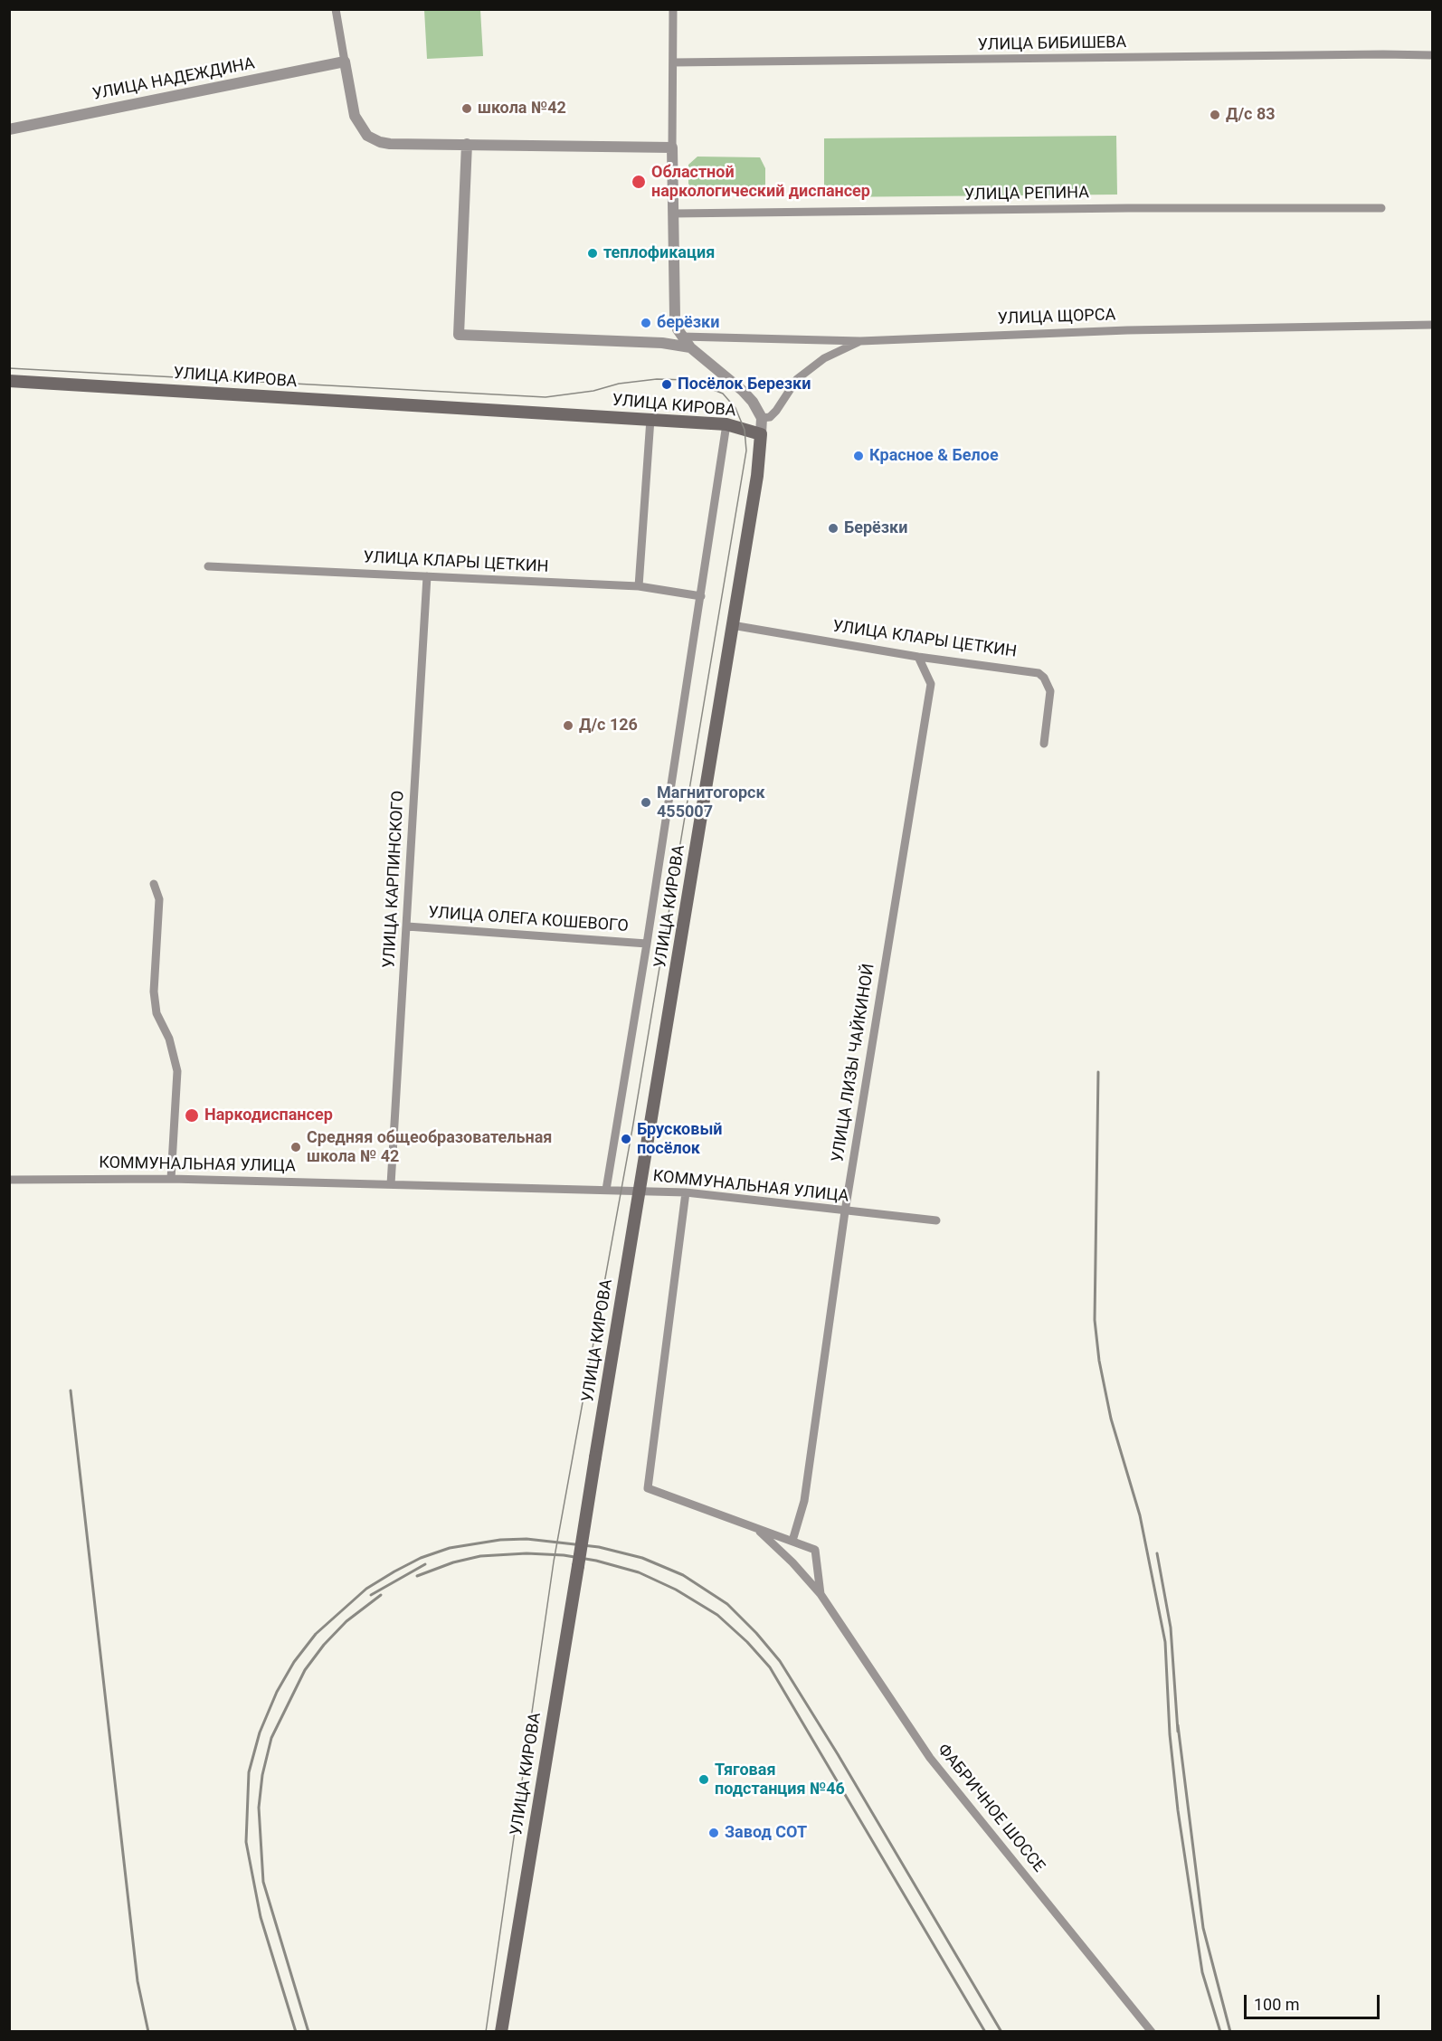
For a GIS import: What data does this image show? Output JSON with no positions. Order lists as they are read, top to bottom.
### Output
{
  "streets": {
    "main road": ["УЛИЦА КИРОВА"],
    "street": [
      "УЛИЦА БИБИШЕВА",
      "УЛИЦА НАДЕЖДИНА",
      "УЛИЦА РЕПИНА",
      "УЛИЦА ЩОРСА",
      "УЛИЦА КЛАРЫ ЦЕТКИН",
      "УЛИЦА КАРПИНСКОГО",
      "УЛИЦА ОЛЕГА КОШЕВОГО",
      "УЛИЦА ЛИЗЫ ЧАЙКИНОЙ",
      "КОММУНАЛЬНАЯ УЛИЦА",
      "ФАБРИЧНОЕ ШОССЕ"
    ]
  },
  "crossings": [
    ["УЛИЦА КИРОВА", "УЛИЦА КЛАРЫ ЦЕТКИН"],
    ["УЛИЦА КИРОВА", "КОММУНАЛЬНАЯ УЛИЦА"],
    ["УЛИЦА КЛАРЫ ЦЕТКИН", "УЛИЦА КАРПИНСКОГО"],
    ["УЛИЦА КЛАРЫ ЦЕТКИН", "УЛИЦА ЛИЗЫ ЧАЙКИНОЙ"],
    ["УЛИЦА КАРПИНСКОГО", "УЛИЦА ОЛЕГА КОШЕВОГО"],
    ["УЛИЦА КАРПИНСКОГО", "КОММУНАЛЬНАЯ УЛИЦА"],
    ["УЛИЦА ЛИЗЫ ЧАЙКИНОЙ", "КОММУНАЛЬНАЯ УЛИЦА"],
    ["УЛИЦА ЛИЗЫ ЧАЙКИНОЙ", "ФАБРИЧНОЕ ШОССЕ"]
  ],
  "places": [
    "школа №42",
    "Д/с 83",
    "Областной наркологический диспансер",
    "теплофикация",
    "берёзки",
    "Посёлок Березки",
    "Красное & Белое",
    "Берёзки",
    "Д/с 126",
    "Магнитогорск 455007",
    "Наркодиспансер",
    "Брусковый посёлок",
    "Средняя общеобразовательная школа № 42",
    "Тяговая подстанция №46",
    "Завод СОТ"
  ],
  "scale_bar": "100 m"
}
